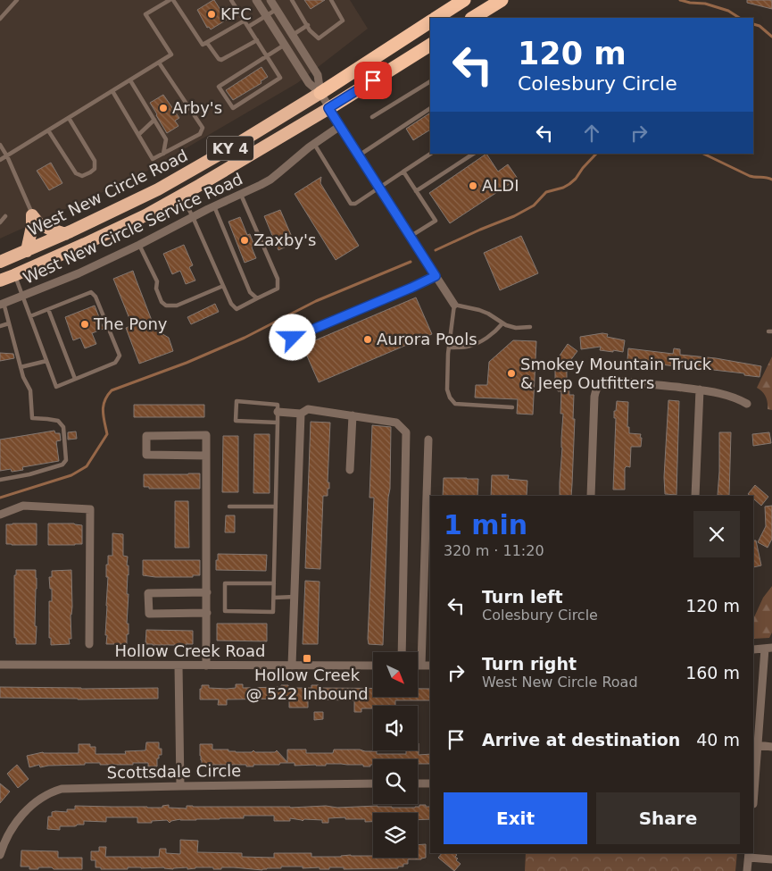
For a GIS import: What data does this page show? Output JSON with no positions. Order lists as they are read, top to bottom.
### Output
{
  "streets": {
    "highway": ["KY 4", "West New Circle Road"],
    "street": ["West New Circle Service Road", "Hollow Creek Road", "Scottsdale Circle"]
  },
  "places": {
    "other": [
      "KFC",
      "Arby's",
      "ALDI",
      "Zaxby's",
      "The Pony",
      "Aurora Pools",
      "Smokey Mountain Truck & Jeep Outfitters"
    ],
    "transit": ["Hollow Creek @ 522 Inbound"]
  },
  "north": "bottom right",
  "page": {
    "turn": ["120 m", "Colesbury Circle"],
    "heading": ["1 min", "320 m · 11:20"],
    "list": [
      {
        "name": "Turn left",
        "note": "Colesbury Circle",
        "value": "120 m"
      },
      {
        "name": "Turn right",
        "note": "West New Circle Road",
        "value": "160 m"
      },
      {
        "name": "Arrive at destination",
        "value": "40 m"
      }
    ],
    "buttons": ["Exit", "Share"]
  }
}
